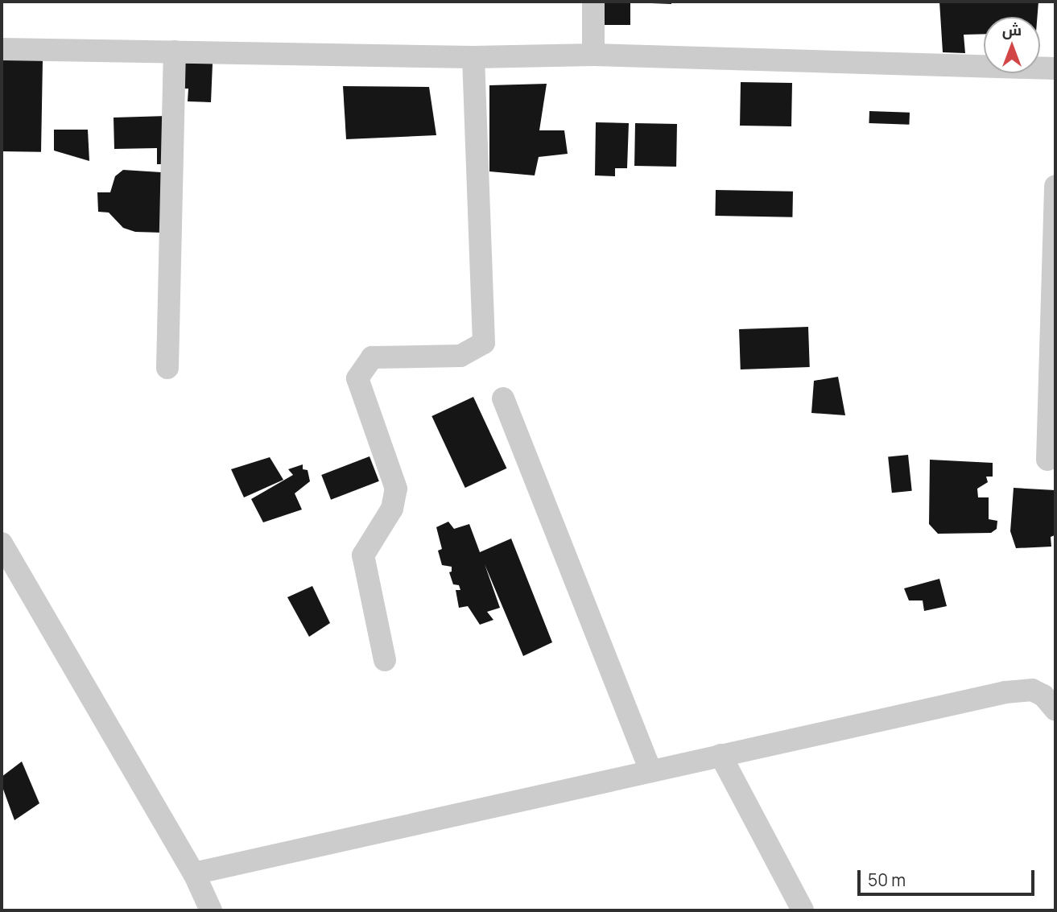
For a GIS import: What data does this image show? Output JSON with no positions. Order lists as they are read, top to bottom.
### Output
{
  "scale_bar": "50 m",
  "north": "top"
}
